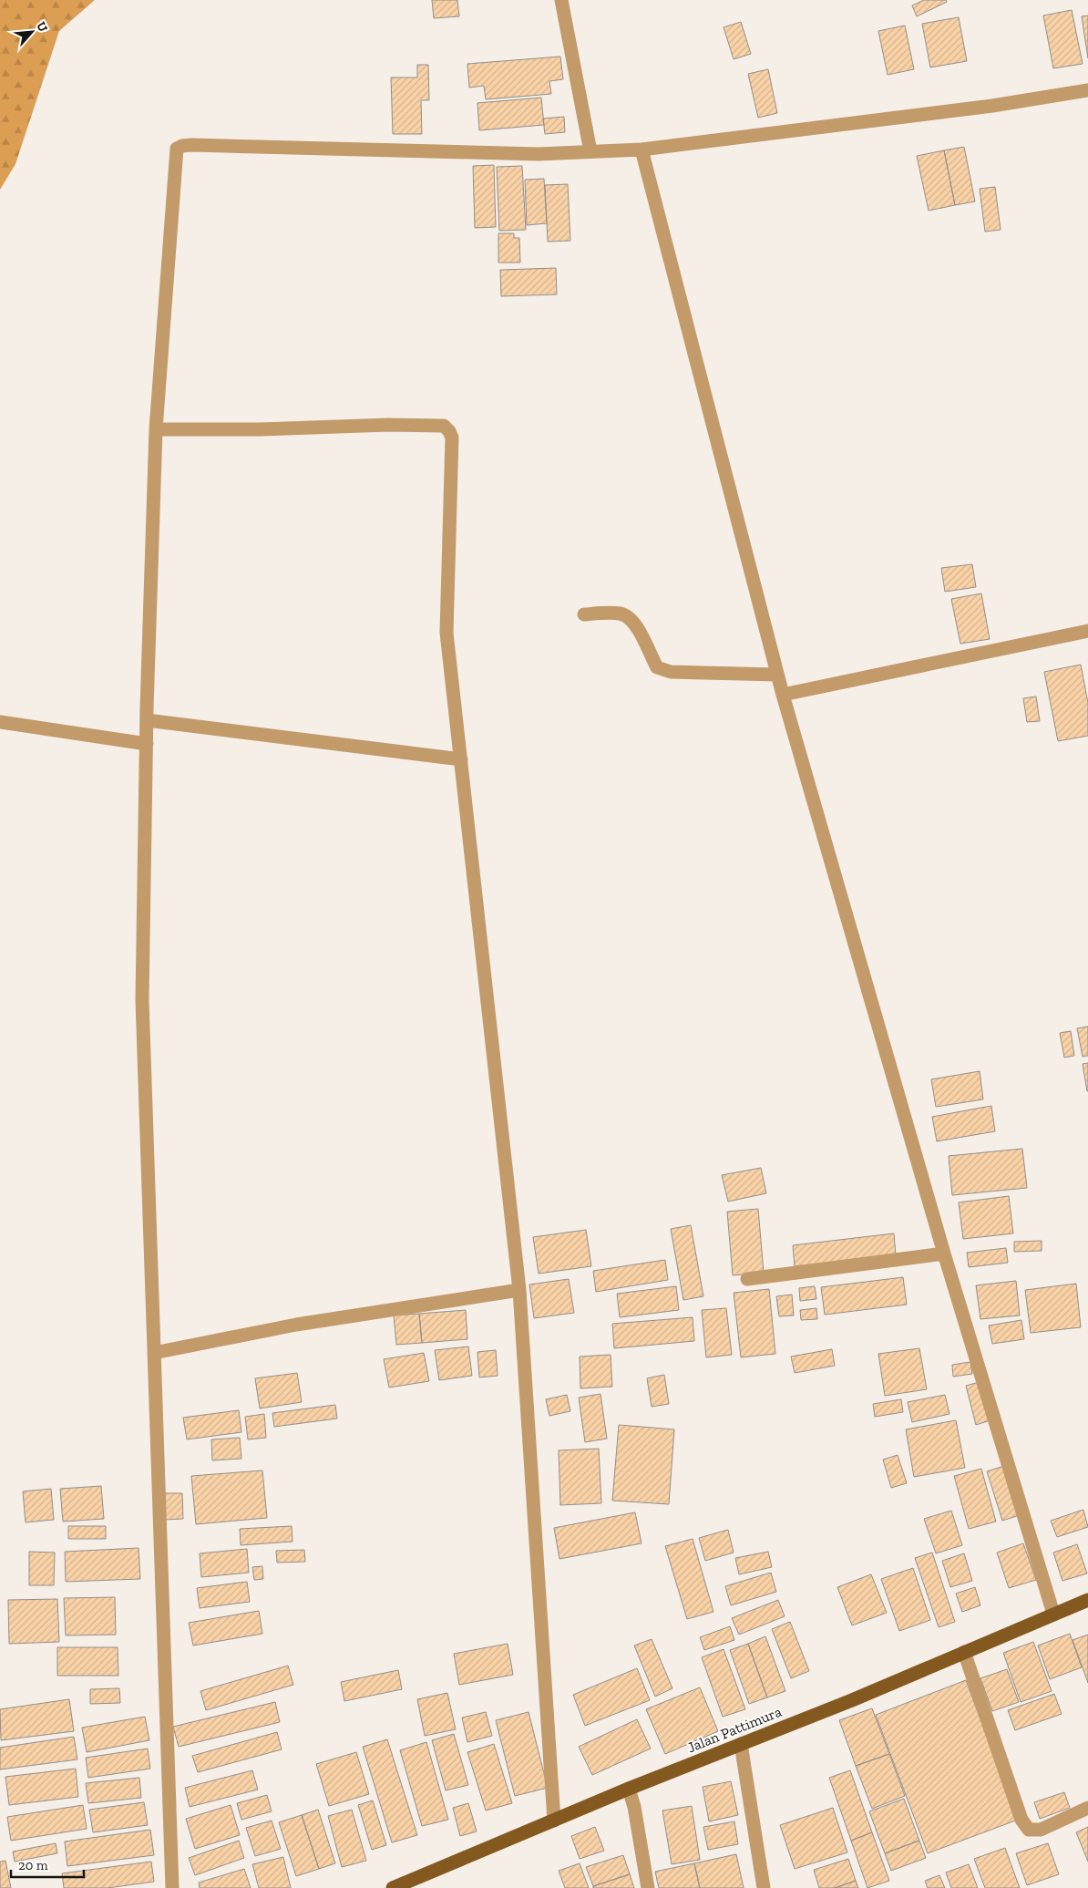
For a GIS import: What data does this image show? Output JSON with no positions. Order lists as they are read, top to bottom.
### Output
{
  "streets": {
    "main road": ["Jalan Pattimura"]
  },
  "scale_bar": "20 m",
  "north": "top right"
}
